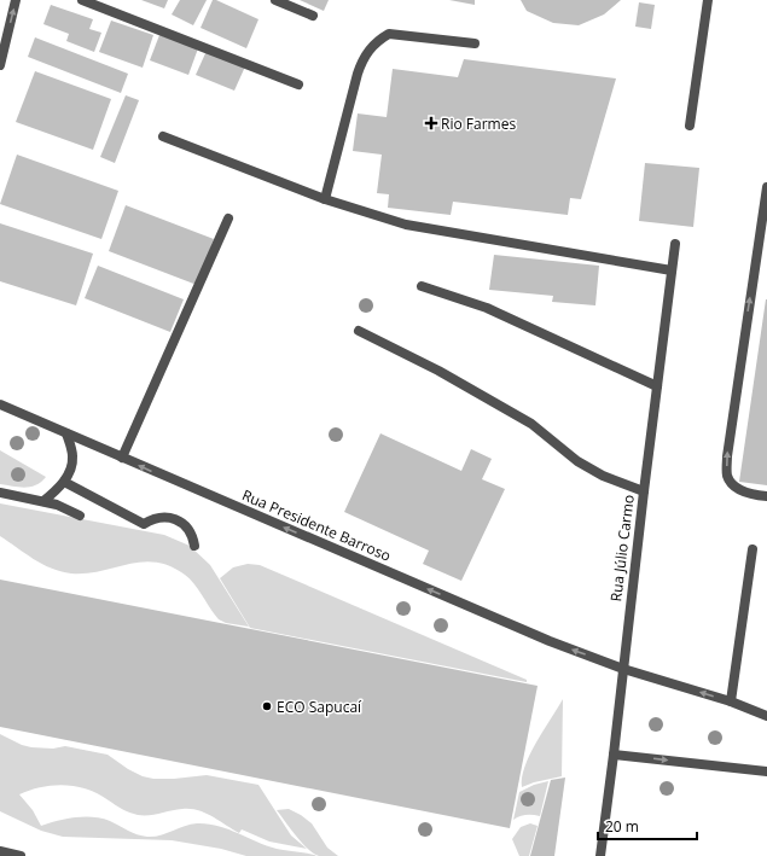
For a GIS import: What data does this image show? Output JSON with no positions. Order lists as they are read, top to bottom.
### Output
{
  "streets": {
    "street": ["Rua Presidente Barroso", "Rua Júlio Carmo"]
  },
  "crossings": [
    ["Rua Presidente Barroso", "Rua Júlio Carmo"]
  ],
  "places": {
    "health": ["Rio Farmes"],
    "other": ["ECO Sapucaí"]
  },
  "scale_bar": "20 m"
}
